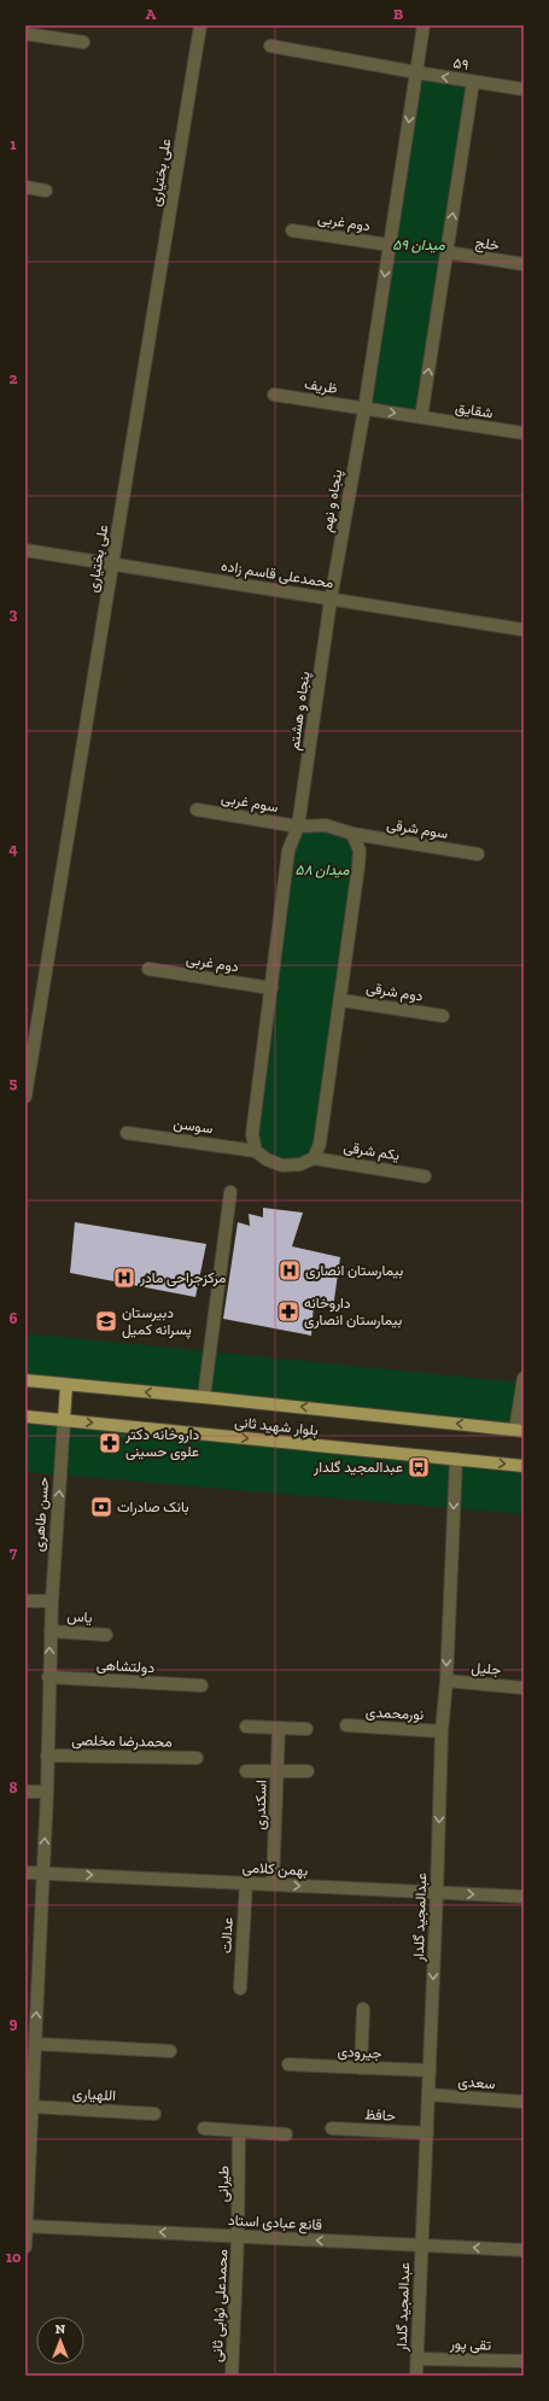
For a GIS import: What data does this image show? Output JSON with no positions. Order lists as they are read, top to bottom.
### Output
{
  "streets": {
    "main road": ["بلوار شهید ثانی"],
    "street": [
      "۵۹",
      "علی بختیاری",
      "دوم غربی",
      "خلج",
      "ظریف",
      "شقایق",
      "پنجاه و نهم",
      "محمدعلی قاسم زاده",
      "پنجاه و هشتم",
      "سوم غربی",
      "سوم شرقی",
      "دوم شرقی",
      "سوسن",
      "یکم شرقی",
      "حسن طاهری",
      "یاس",
      "دولتشاهی",
      "جلیل",
      "نورمحمدی",
      "محمدرضا مخلصی",
      "اسکندری",
      "بهمن کلامی",
      "عبدالمجید گلدار",
      "عدالت",
      "جیرودی",
      "سعدی",
      "اللهیاری",
      "حافظ",
      "طیرانی",
      "قانع عبادی استاد",
      "محمدعلی ثوابی ثانی",
      "تقی پور"
    ]
  },
  "crossings": [
    ["۵۹", "خلج"],
    ["۵۹", "شقایق"],
    ["علی بختیاری", "محمدعلی قاسم زاده"],
    ["ظریف", "پنجاه و نهم"],
    ["پنجاه و نهم", "محمدعلی قاسم زاده"],
    ["پنجاه و نهم", "پنجاه و هشتم"],
    ["محمدعلی قاسم زاده", "پنجاه و هشتم"],
    ["پنجاه و هشتم", "سوم غربی"],
    ["بلوار شهید ثانی", "حسن طاهری"],
    ["بلوار شهید ثانی", "عبدالمجید گلدار"],
    ["حسن طاهری", "یاس"],
    ["حسن طاهری", "دولتشاهی"],
    ["حسن طاهری", "محمدرضا مخلصی"],
    ["حسن طاهری", "بهمن کلامی"],
    ["حسن طاهری", "اللهیاری"],
    ["حسن طاهری", "قانع عبادی استاد"],
    ["جلیل", "عبدالمجید گلدار"],
    ["نورمحمدی", "عبدالمجید گلدار"],
    ["اسکندری", "بهمن کلامی"],
    ["بهمن کلامی", "عبدالمجید گلدار"],
    ["بهمن کلامی", "عدالت"],
    ["عبدالمجید گلدار", "جیرودی"],
    ["عبدالمجید گلدار", "سعدی"],
    ["عبدالمجید گلدار", "حافظ"],
    ["عبدالمجید گلدار", "قانع عبادی استاد"],
    ["عبدالمجید گلدار", "تقی پور"],
    ["طیرانی", "قانع عبادی استاد"],
    ["طیرانی", "محمدعلی ثوابی ثانی"],
    ["قانع عبادی استاد", "محمدعلی ثوابی ثانی"]
  ],
  "one_way": [
    "حسن طاهری",
    "بهمن کلامی",
    "عبدالمجید گلدار",
    "قانع عبادی استاد"
  ],
  "parks": ["میدان ۵۹", "میدان ۵۸"],
  "places": {
    "hospital": ["بیمارستان انصاری", "مرکزجراحی مادر"],
    "pharmacy": ["داروخانه بیمارستان انصاری", "داروخانه دکتر علوی حسینی"],
    "school or university": ["دبیرستان پسرانه کمیل"],
    "bus stop": ["عبدالمجید گلدار"],
    "bank": ["بانک صادرات"]
  },
  "north": "top",
  "grid": {
    "columns": ["A", "B"],
    "rows": [
      "1",
      "2",
      "3",
      "4",
      "5",
      "6",
      "7",
      "8",
      "9",
      "10"
    ]
  }
}
